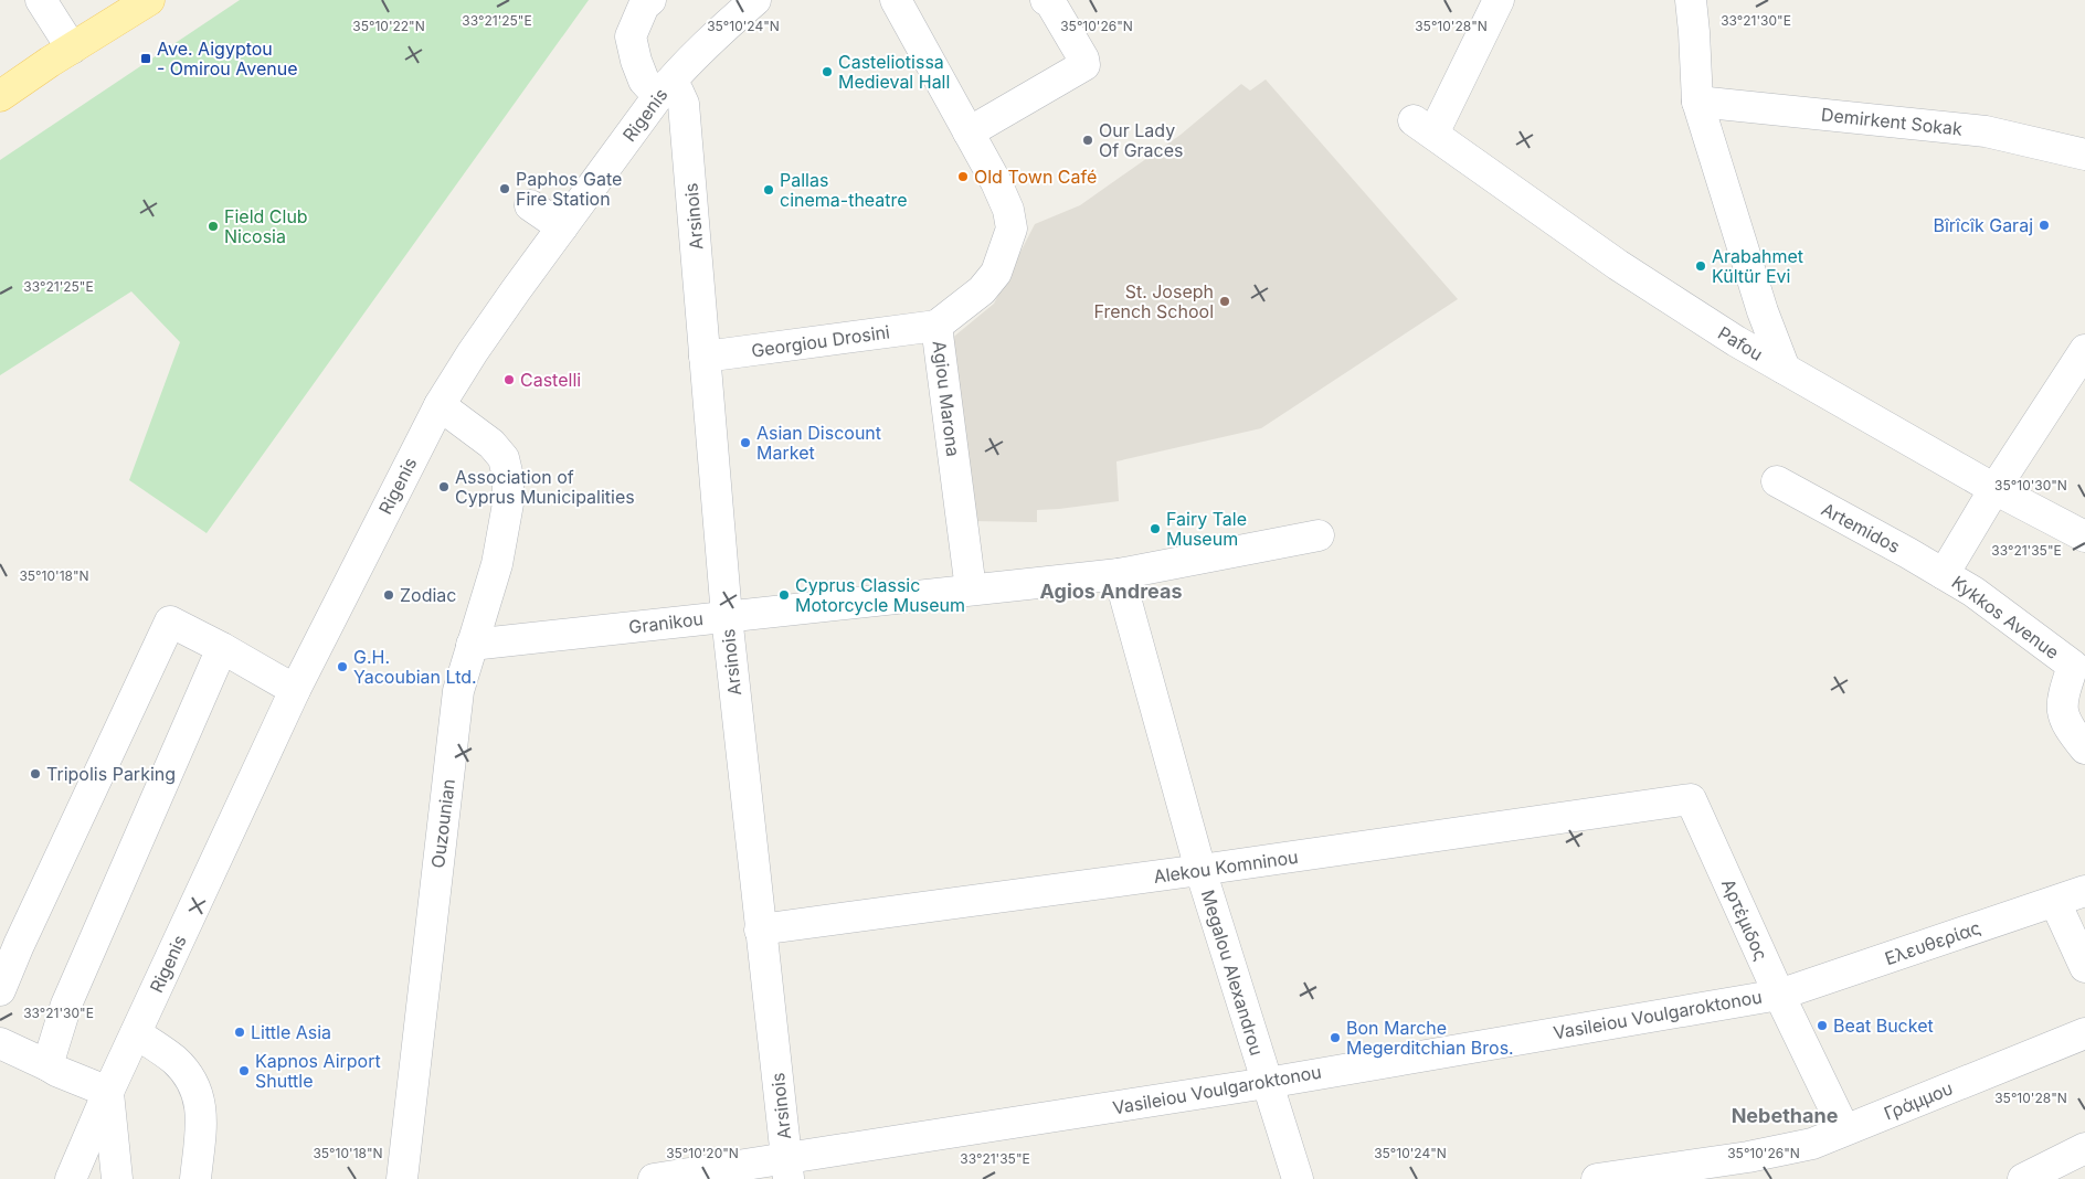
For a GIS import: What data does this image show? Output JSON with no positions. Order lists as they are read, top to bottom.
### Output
{
  "streets": {
    "street": [
      "Rigenis",
      "Demirkent Sokak",
      "Arsinois",
      "Georgiou Drosini",
      "Pafou",
      "Agiou Marona",
      "Artemidos",
      "Kykkos Avenue",
      "Granikou",
      "Ouzounian",
      "Alekou Komninou",
      "Αρτέμιδος",
      "Ελευθερίας",
      "Megalou Alexandrou",
      "Vasileiou Voulgaroktonou",
      "Γράμμου"
    ]
  },
  "crossings": [
    ["Rigenis", "Arsinois"],
    ["Rigenis", "Ouzounian"],
    ["Arsinois", "Georgiou Drosini"],
    ["Arsinois", "Granikou"],
    ["Arsinois", "Alekou Komninou"],
    ["Arsinois", "Vasileiou Voulgaroktonou"],
    ["Georgiou Drosini", "Agiou Marona"],
    ["Agiou Marona", "Granikou"],
    ["Artemidos", "Kykkos Avenue"],
    ["Granikou", "Ouzounian"],
    ["Granikou", "Megalou Alexandrou"],
    ["Alekou Komninou", "Αρτέμιδος"],
    ["Alekou Komninou", "Megalou Alexandrou"],
    ["Αρτέμιδος", "Ελευθερίας"],
    ["Αρτέμιδος", "Vasileiou Voulgaroktonou"],
    ["Αρτέμιδος", "Γράμμου"],
    ["Ελευθερίας", "Vasileiou Voulgaroktonou"],
    ["Megalou Alexandrou", "Vasileiou Voulgaroktonou"]
  ],
  "districts": ["Agios Andreas", "Nebethane"],
  "places": {
    "transit": ["Ave. Aigyptou - Omirou Avenue"],
    "other": [
      "Casteliotissa Medieval Hall",
      "Our Lady Of Graces",
      "Old Town Café",
      "Paphos Gate Fire Station",
      "Pallas cinema-theatre",
      "Bîrîcîk Garaj",
      "Field Club Nicosia",
      "Arabahmet Kültür Evi",
      "St. Joseph French School",
      "Castelli",
      "Asian Discount Market",
      "Association of Cyprus Municipalities",
      "Fairy Tale Museum",
      "Zodiac",
      "Cyprus Classic Motorcycle Museum",
      "G.H. Yacoubian Ltd.",
      "Tripolis Parking",
      "Beat Bucket",
      "Little Asia",
      "Bon Marche Megerditchian Bros.",
      "Kapnos Airport Shuttle"
    ]
  },
  "coordinates": [
    "33°21'25\"E",
    "33°21'30\"E",
    "35°10'22\"N",
    "35°10'24\"N",
    "35°10'26\"N",
    "35°10'28\"N",
    "35°10'30\"N",
    "33°21'35\"E",
    "35°10'18\"N",
    "35°10'20\"N"
  ]
}
